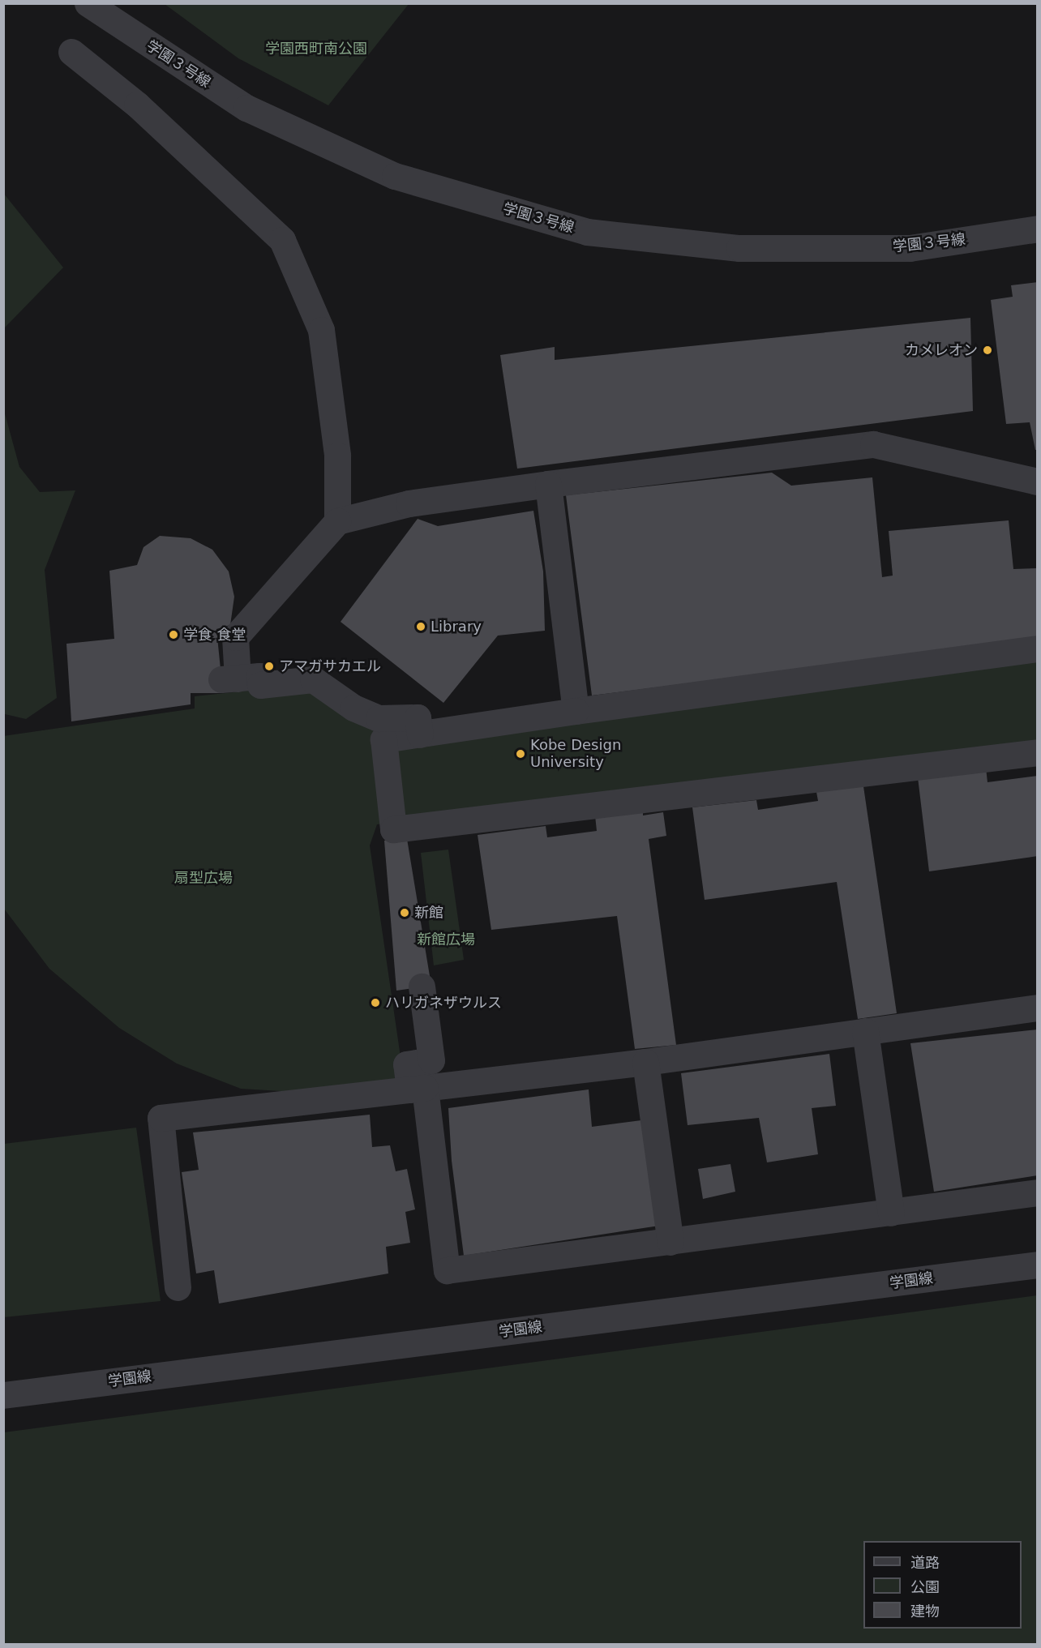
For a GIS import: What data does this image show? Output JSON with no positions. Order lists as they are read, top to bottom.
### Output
{
  "streets": {
    "street": ["学園３号線", "学園線"]
  },
  "parks": ["学園西町南公園", "扇型広場", "新館広場"],
  "places": [
    "カメレオン",
    "Library",
    "学食 食堂",
    "アマガサカエル",
    "Kobe Design University",
    "新館",
    "ハリガネザウルス"
  ],
  "legend": ["道路", "公園", "建物"]
}
